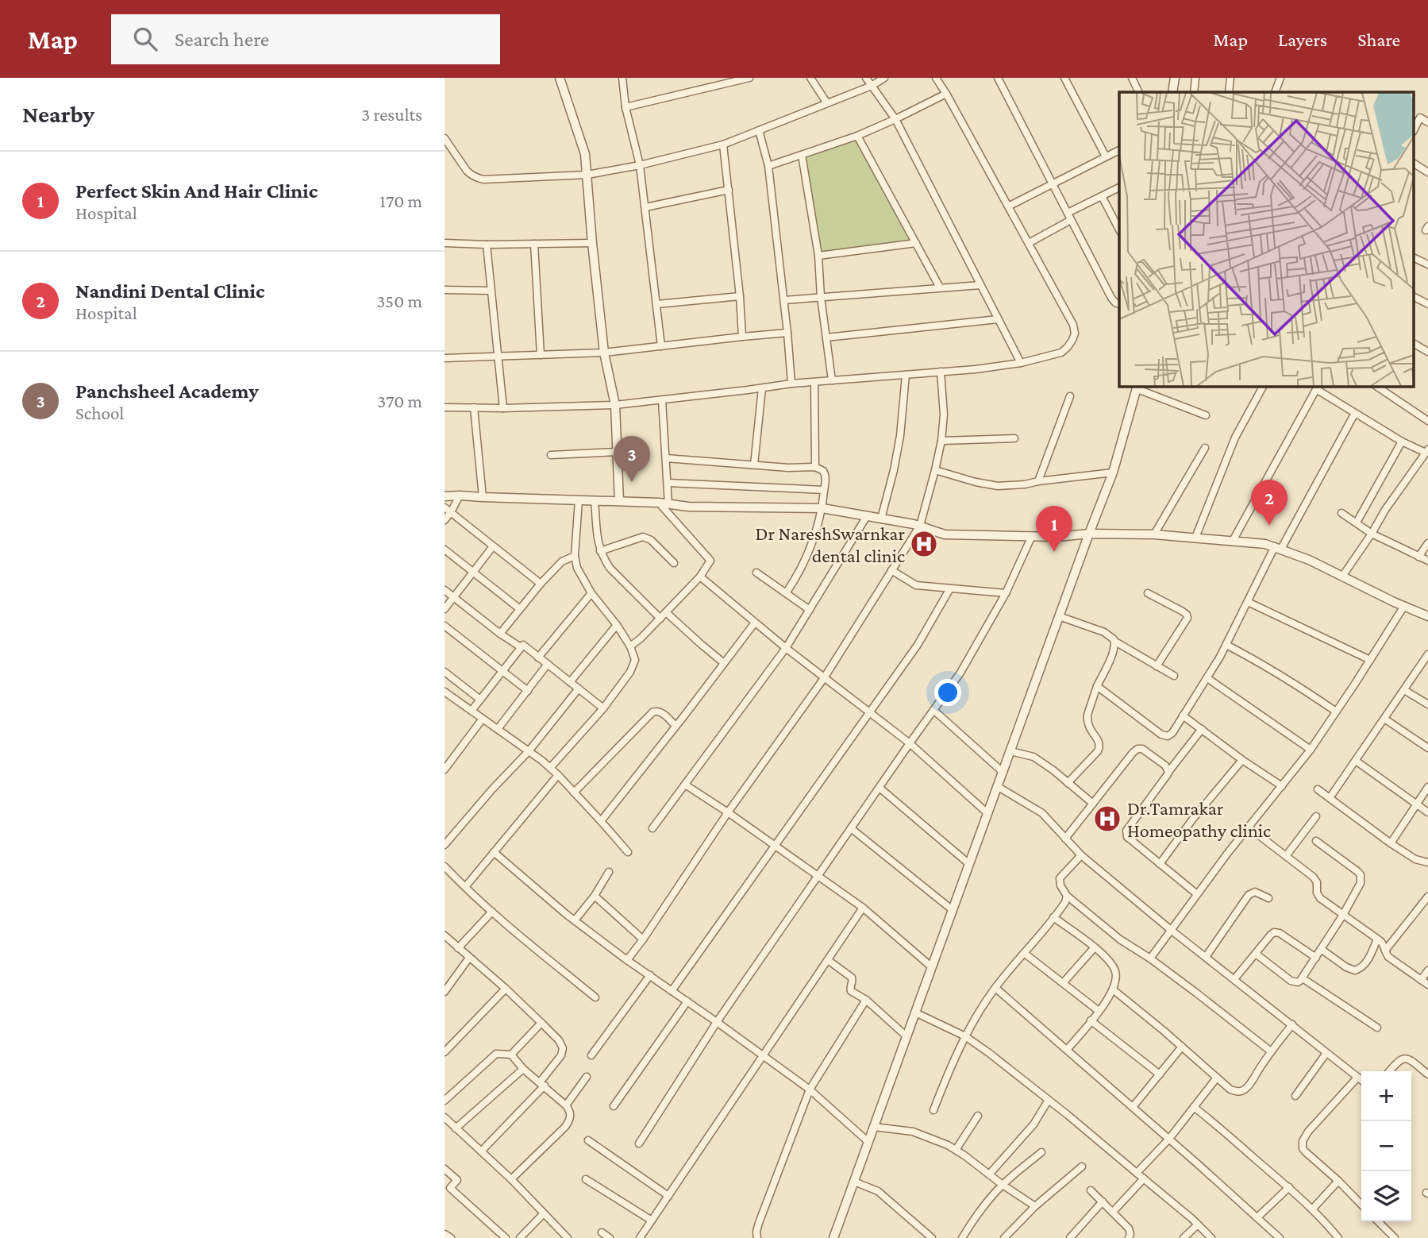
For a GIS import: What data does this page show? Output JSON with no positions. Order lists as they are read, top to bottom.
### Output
{
  "places": {
    "hospital": ["Dr NareshSwarnkar dental clinic", "Dr.Tamrakar Homeopathy clinic"]
  },
  "page": {
    "header": "Map",
    "search": "Search here",
    "nav": ["Map", "Layers", "Share"],
    "heading": ["Nearby", "3 results"],
    "list": [
      {
        "mark": "1",
        "name": "Perfect Skin And Hair Clinic",
        "note": "Hospital",
        "value": "170 m"
      },
      {
        "mark": "2",
        "name": "Nandini Dental Clinic",
        "note": "Hospital",
        "value": "350 m"
      },
      {
        "mark": "3",
        "name": "Panchsheel Academy",
        "note": "School",
        "value": "370 m"
      }
    ],
    "pins": ["3", "2", "1"],
    "map_buttons": ["+", "−"]
  }
}
